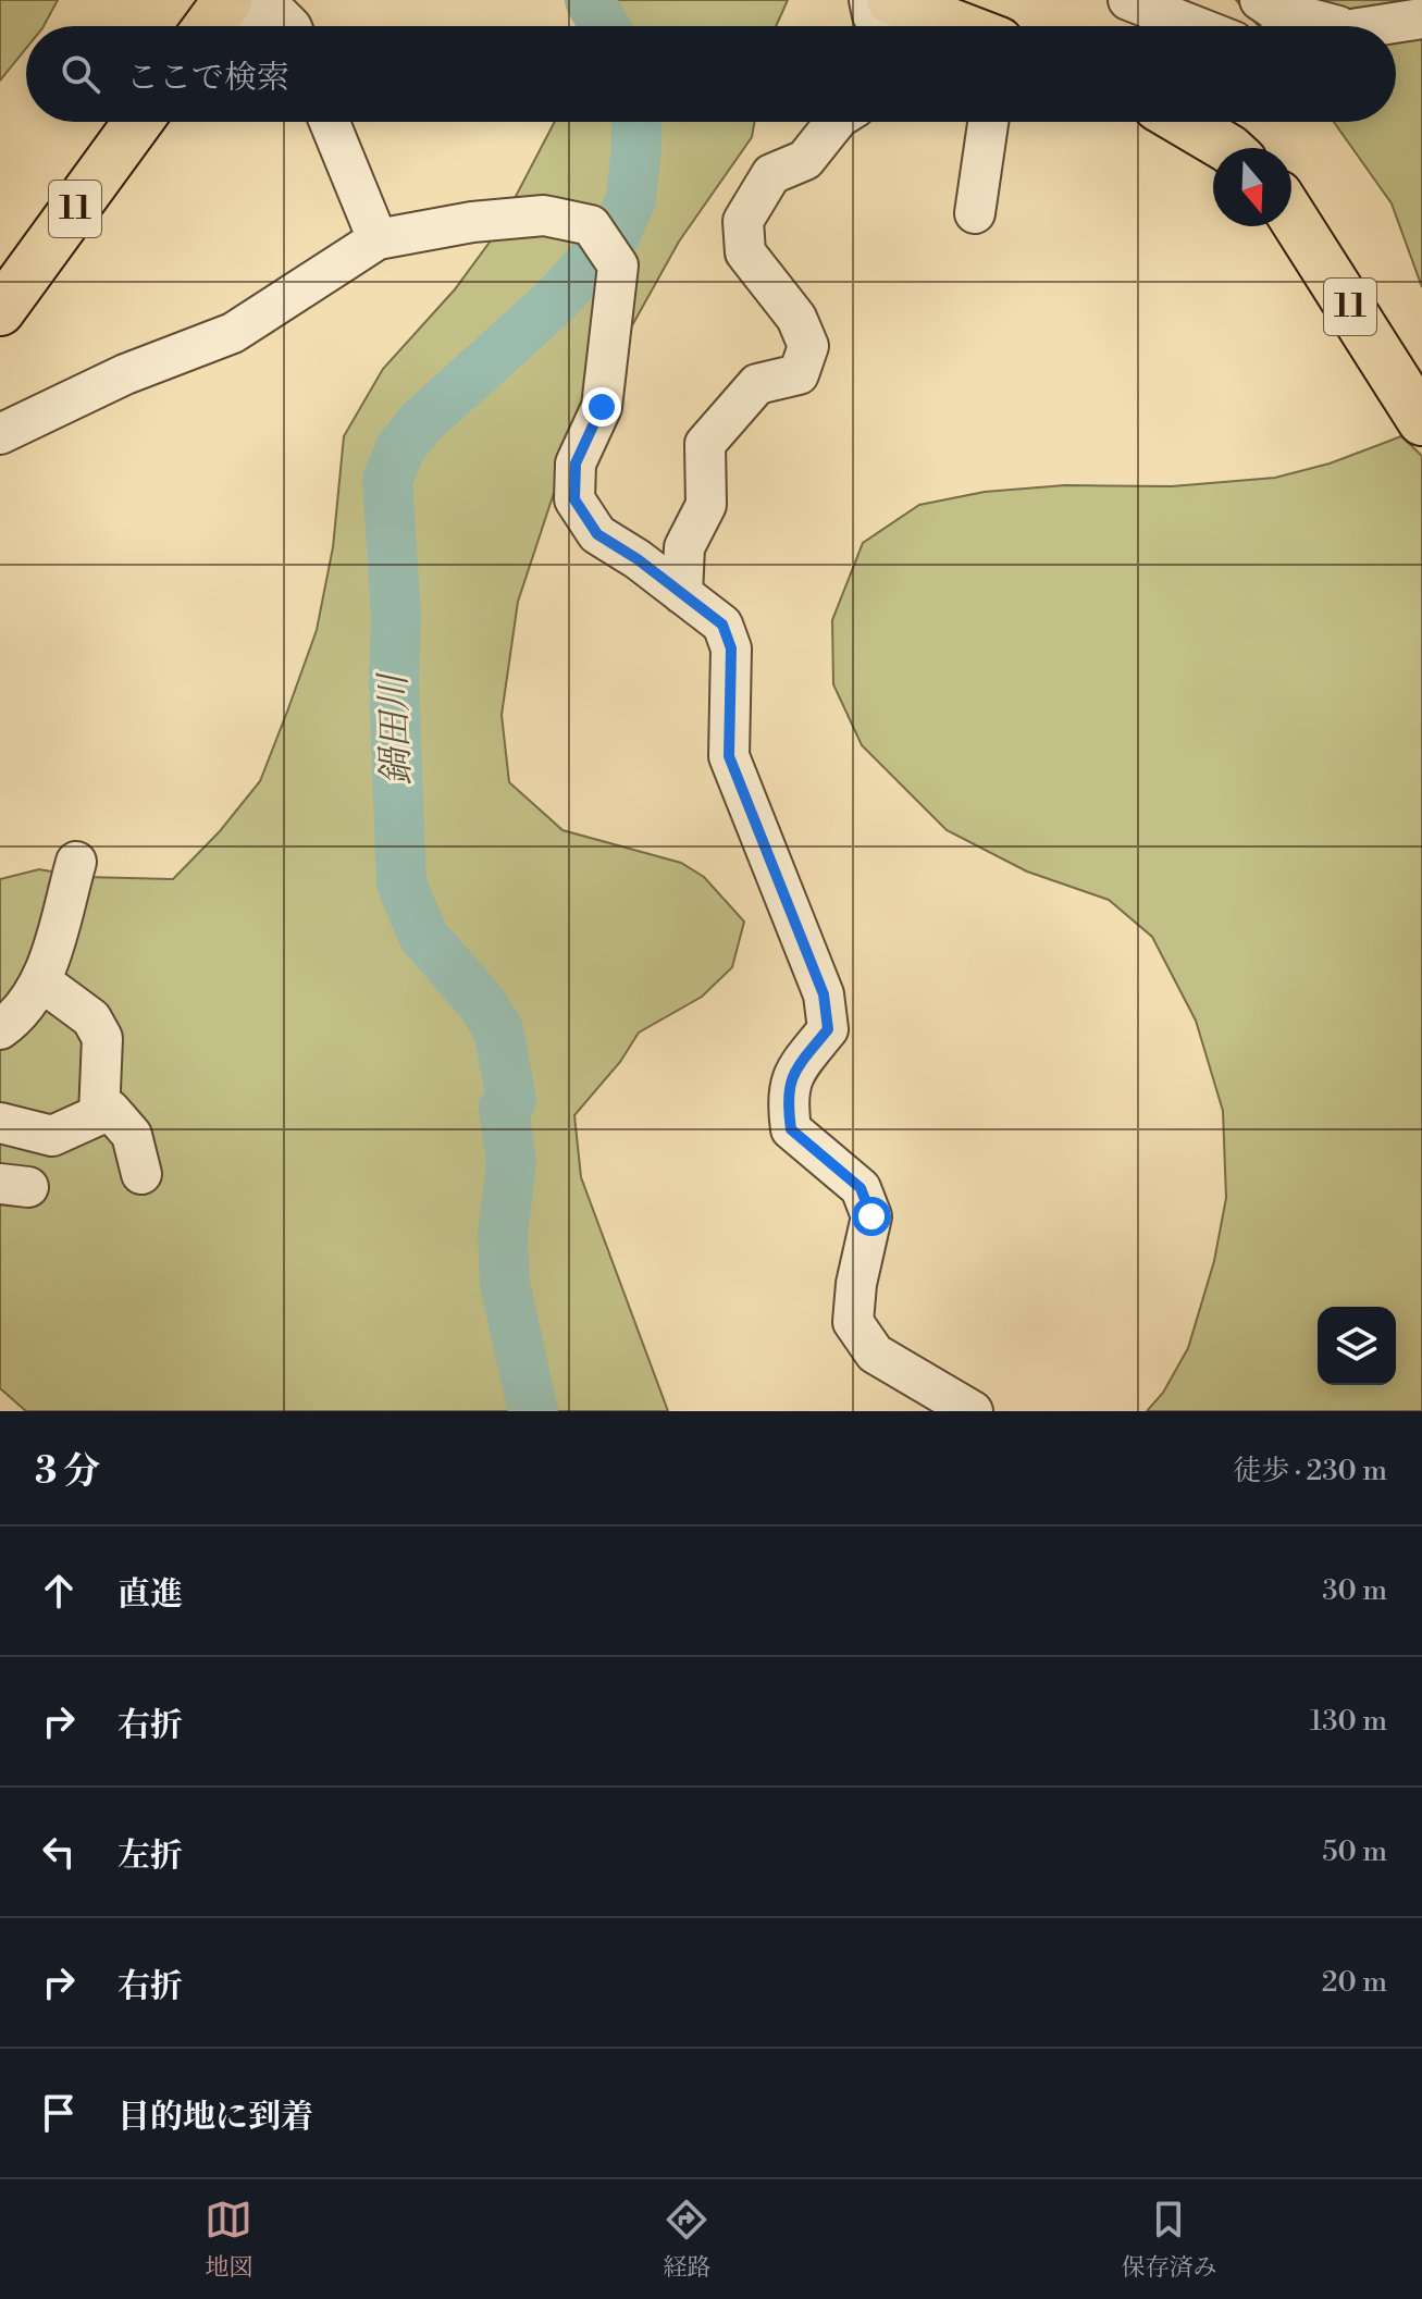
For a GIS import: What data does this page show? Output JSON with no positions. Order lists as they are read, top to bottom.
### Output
{
  "streets": {
    "main road": ["11"]
  },
  "water": ["鍋田川"],
  "north": "bottom",
  "page": {
    "search": "ここで検索",
    "heading": ["3 分", "徒歩 · 230 m"],
    "list": [
      ["直進", "30 m"],
      ["右折", "130 m"],
      ["左折", "50 m"],
      ["右折", "20 m"],
      "目的地に到着"
    ],
    "nav": ["地図", "経路", "保存済み"]
  }
}
